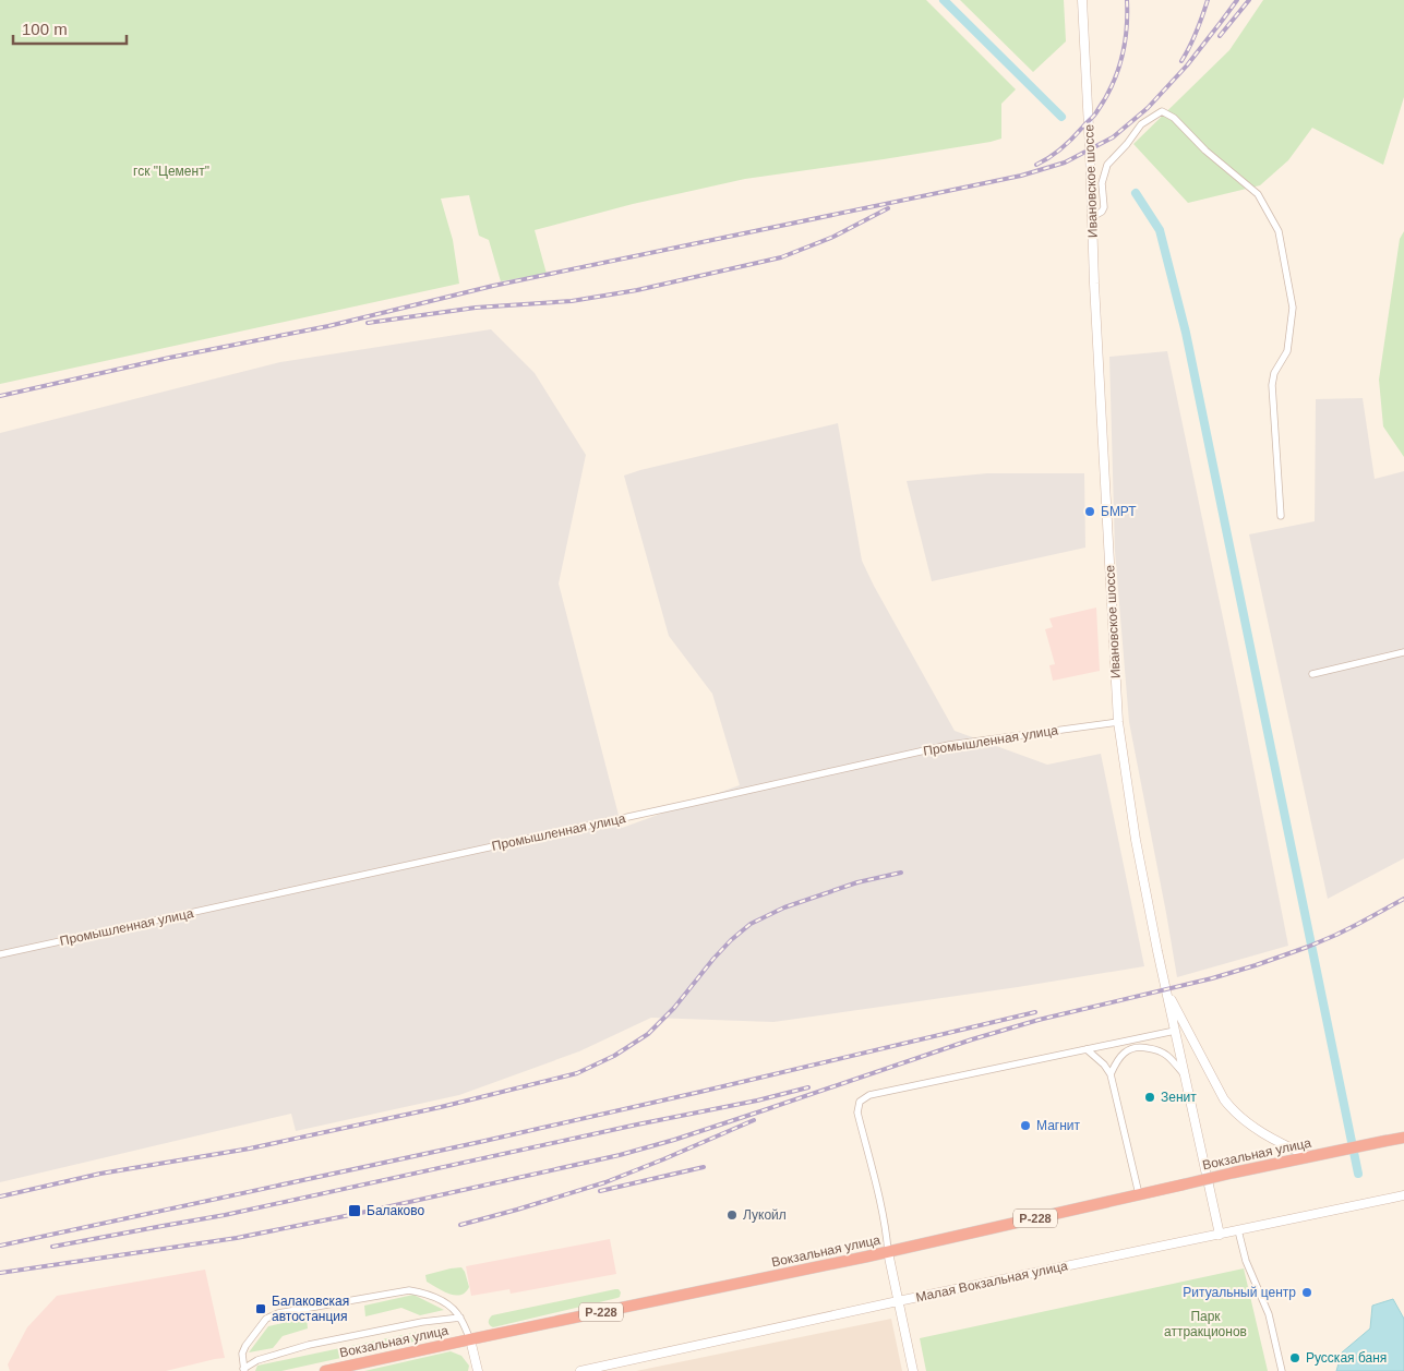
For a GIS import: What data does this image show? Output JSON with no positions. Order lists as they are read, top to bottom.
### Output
{
  "streets": {
    "highway": ["Вокзальная улица", "Р-228"],
    "street": ["Ивановское шоссе", "Промышленная улица", "Малая Вокзальная улица"]
  },
  "crossings": [
    ["Ивановское шоссе", "Промышленная улица"],
    ["Ивановское шоссе", "Малая Вокзальная улица"],
    ["Вокзальная улица", "Р-228"]
  ],
  "parks": ["гск \"Цемент\"", "Парк аттракционов"],
  "places": {
    "other": [
      "БМРТ",
      "Зенит",
      "Магнит",
      "Лукойл",
      "Ритуальный центр",
      "Русская баня"
    ],
    "transit": ["Балаково", "Балаковская автостанция"]
  },
  "scale_bar": "100 m"
}
